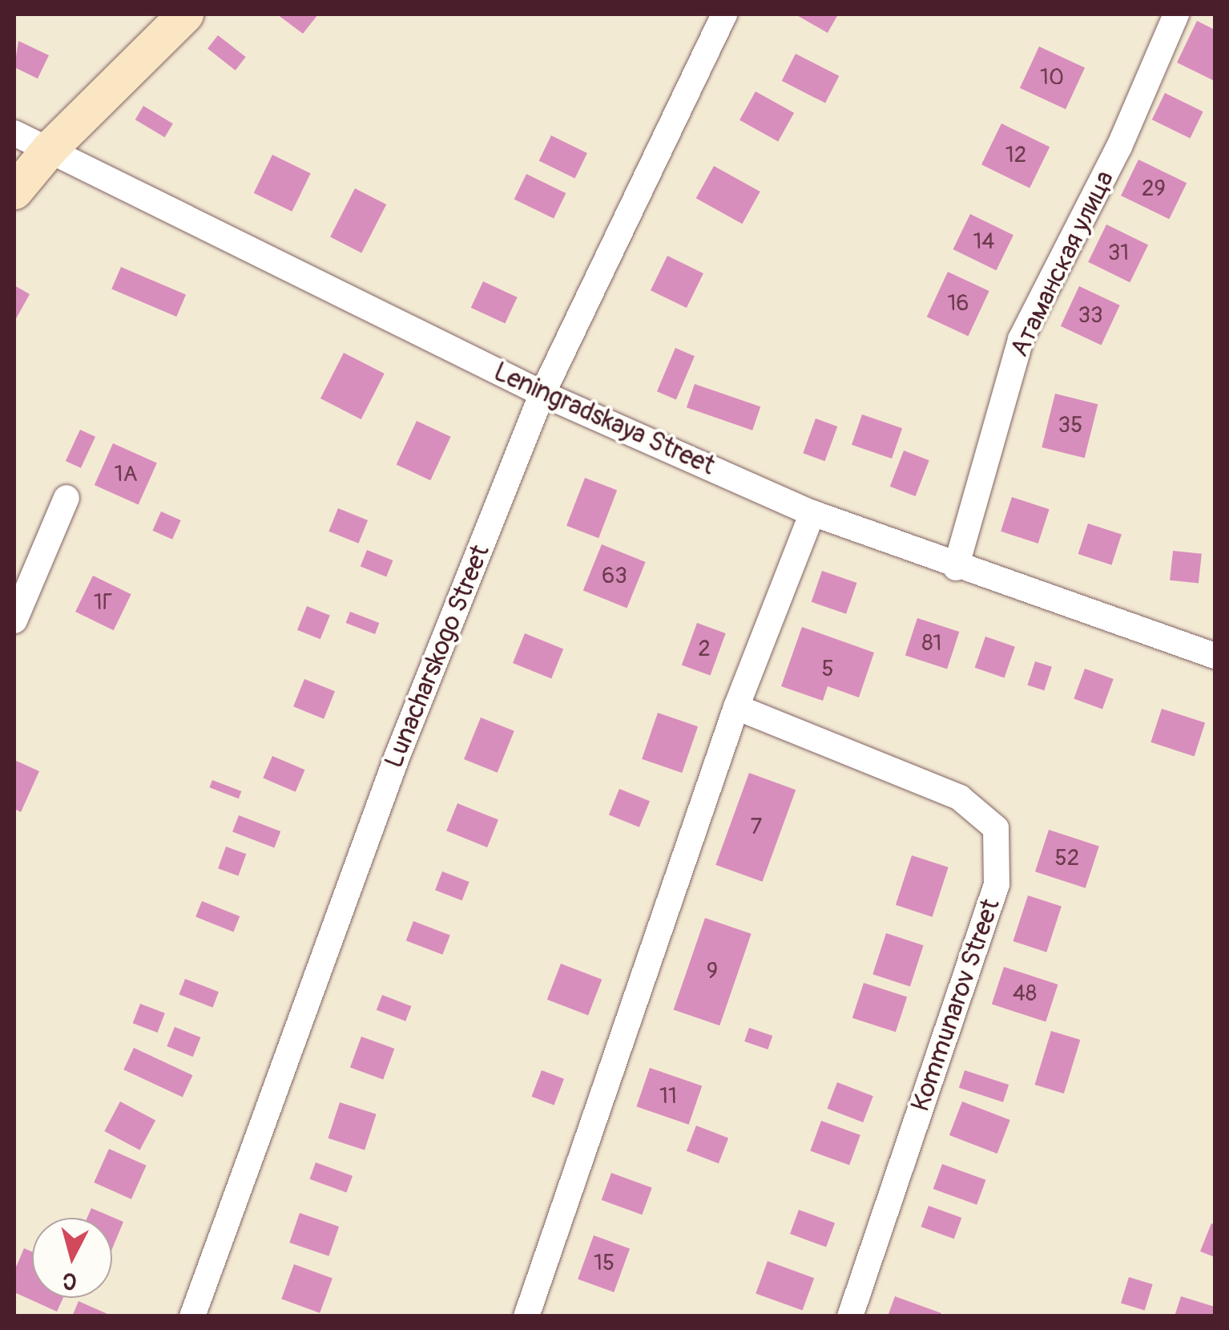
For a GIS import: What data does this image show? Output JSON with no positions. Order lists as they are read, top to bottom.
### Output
{
  "streets": {
    "street": [
      "Атаманская улица",
      "Leningradskaya Street",
      "Lunacharskogo Street",
      "Kommunarov Street"
    ]
  },
  "crossings": [
    ["Атаманская улица", "Leningradskaya Street"],
    ["Leningradskaya Street", "Lunacharskogo Street"]
  ],
  "house_numbers": [
    "10",
    "12",
    "29",
    "14",
    "31",
    "16",
    "33",
    "35",
    "1А",
    "63",
    "1Г",
    "81",
    "2",
    "5",
    "7",
    "52",
    "9",
    "48",
    "11",
    "15"
  ],
  "north": "bottom"
}
